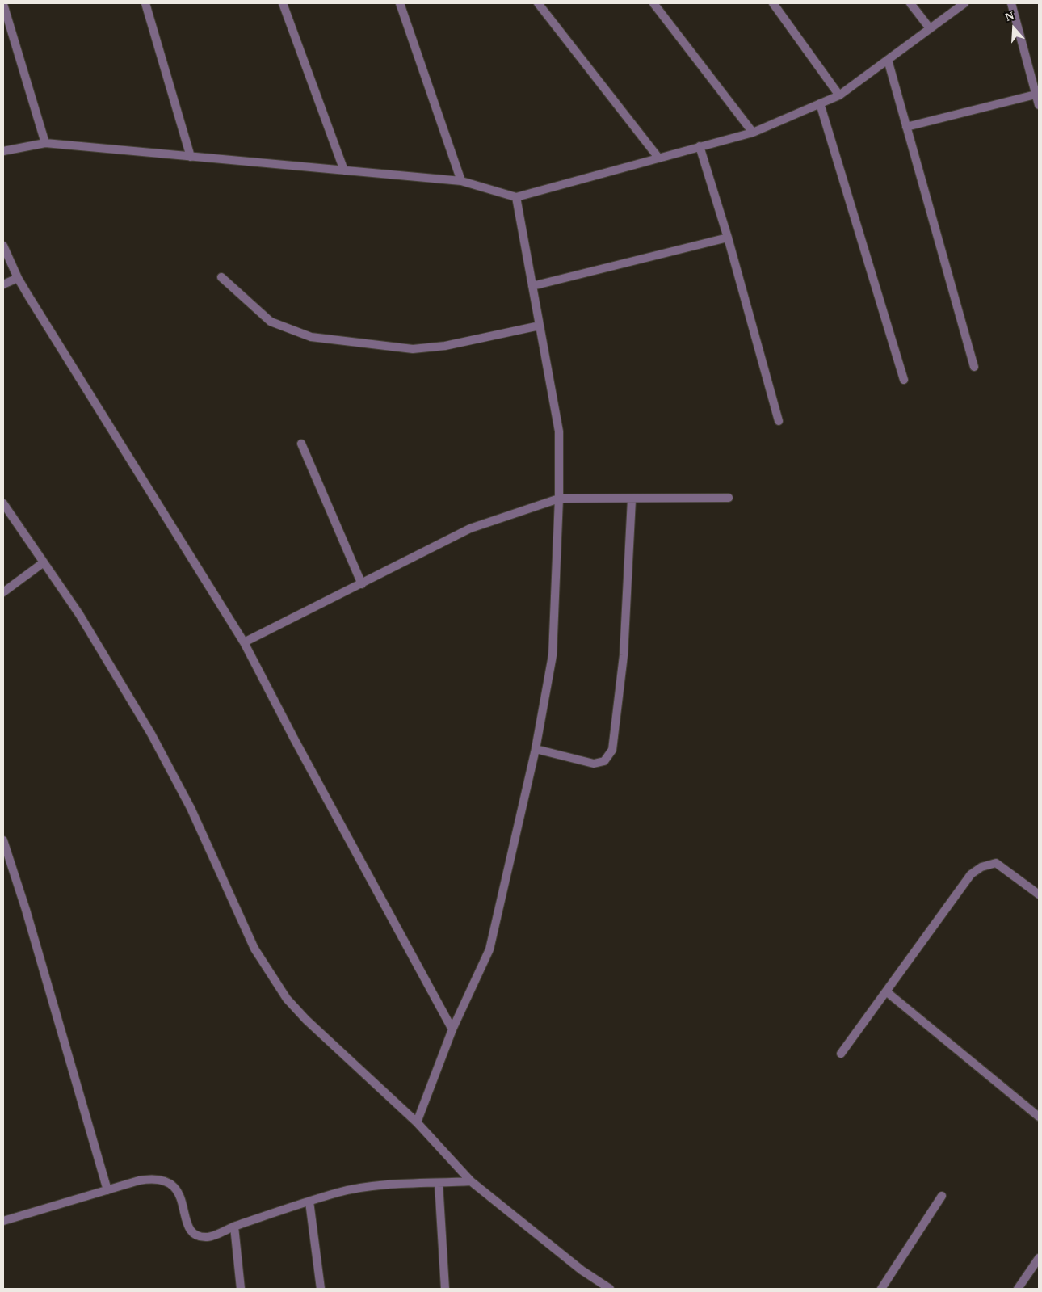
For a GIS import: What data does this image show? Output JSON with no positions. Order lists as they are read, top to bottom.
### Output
{
  "north": "top"
}
